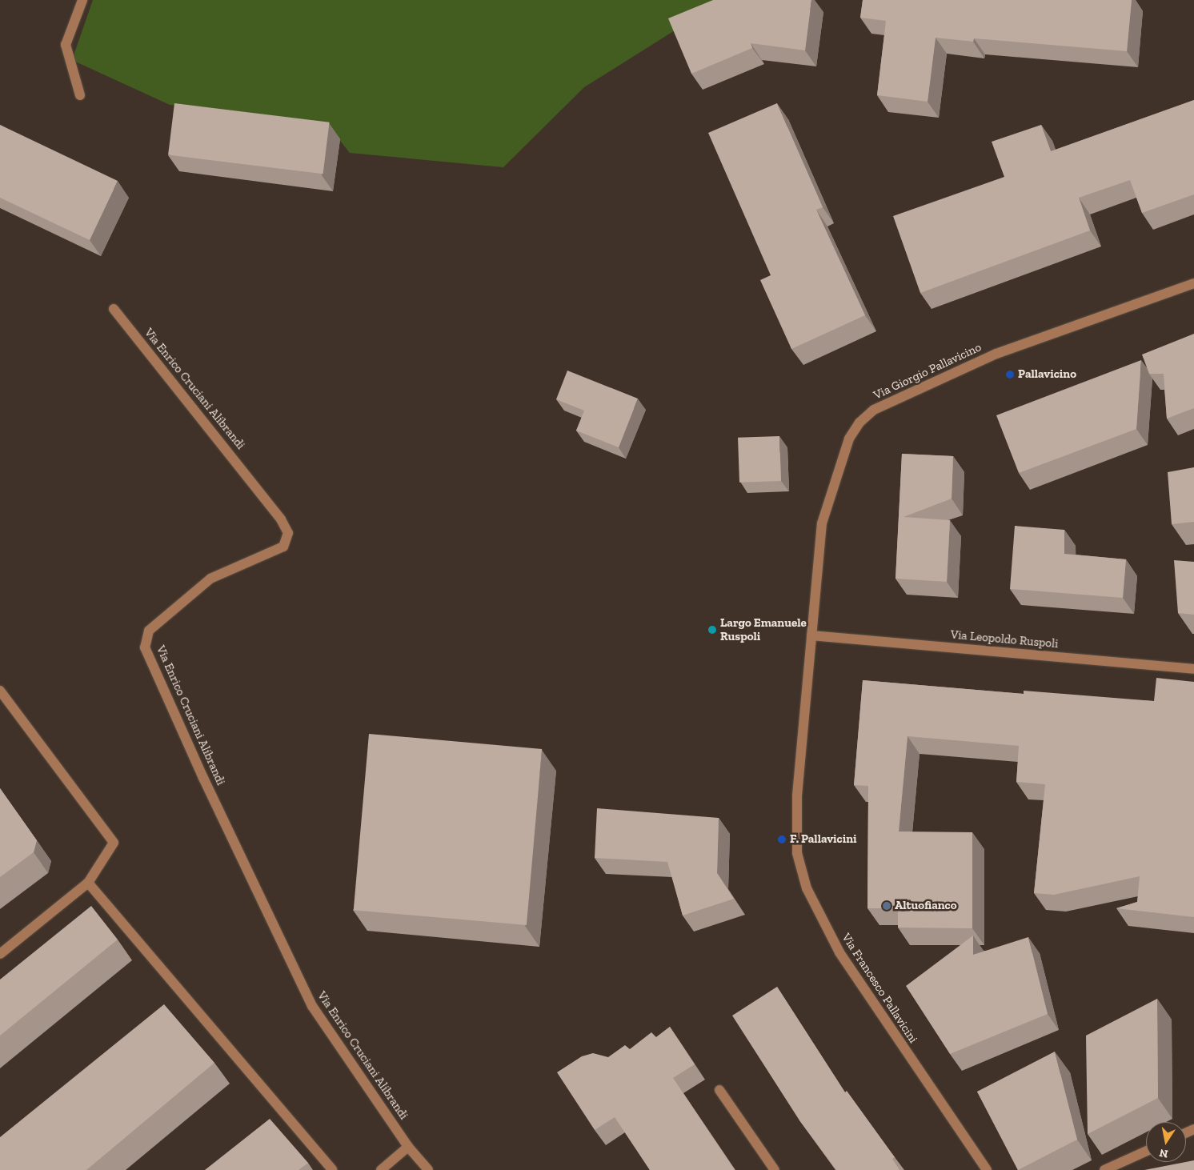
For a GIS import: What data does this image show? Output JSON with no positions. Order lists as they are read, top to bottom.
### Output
{
  "streets": {
    "street": [
      "Via Giorgio Pallavicino",
      "Via Enrico Cruciani Alibrandi",
      "Via Leopoldo Ruspoli",
      "Via Francesco Pallavicini"
    ]
  },
  "crossings": [
    ["Via Giorgio Pallavicino", "Via Leopoldo Ruspoli"],
    ["Via Giorgio Pallavicino", "Via Francesco Pallavicini"],
    ["Via Leopoldo Ruspoli", "Via Francesco Pallavicini"]
  ],
  "places": [
    "Pallavicino",
    "Largo Emanuele Ruspoli",
    "F. Pallavicini",
    "Altuofianco"
  ],
  "north": "bottom"
}
